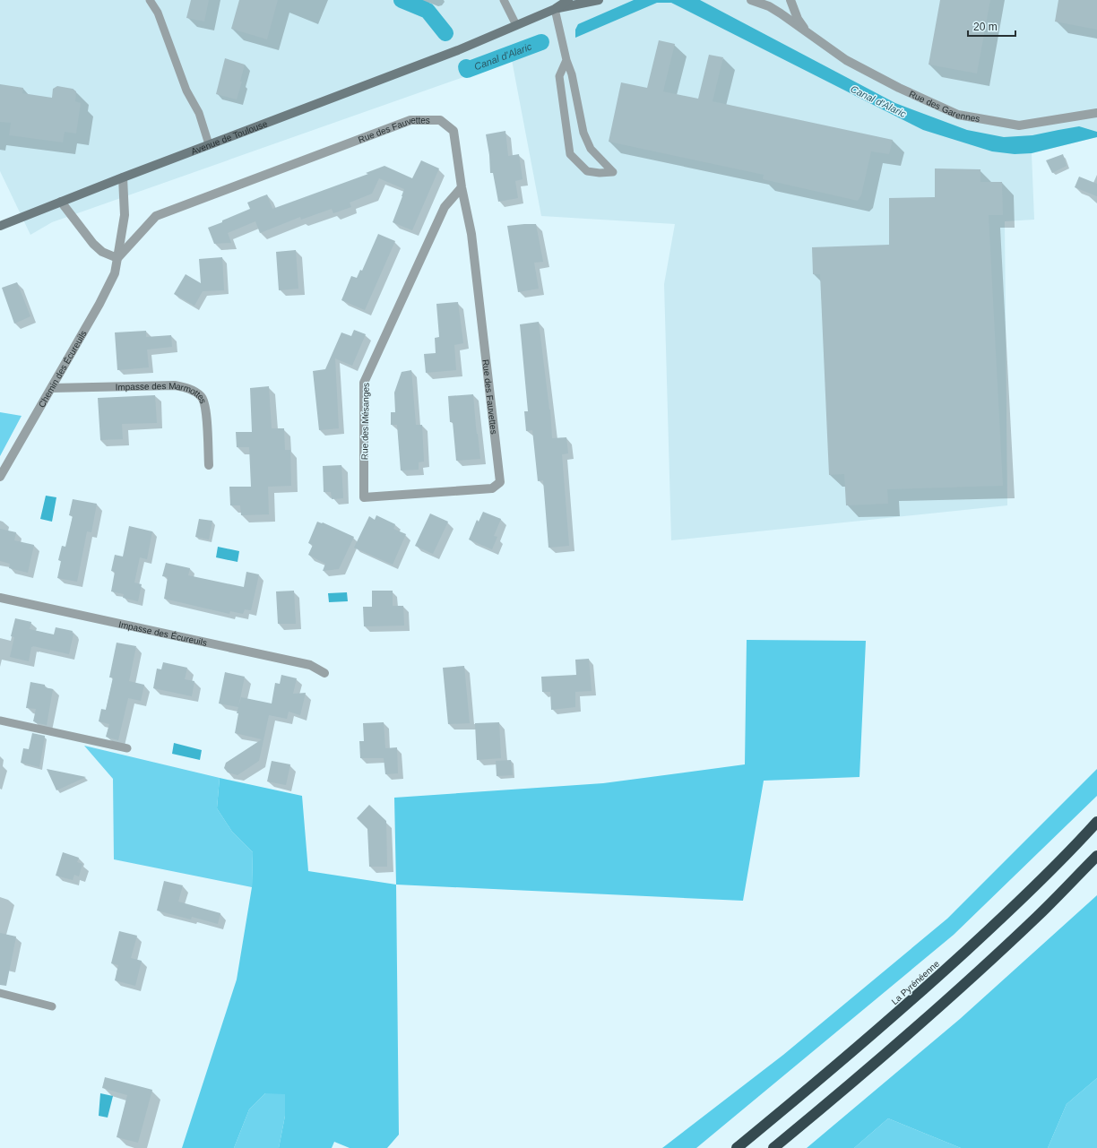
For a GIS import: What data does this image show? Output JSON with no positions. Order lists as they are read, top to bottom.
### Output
{
  "streets": {
    "highway": ["La Pyrénéenne"],
    "main road": ["Avenue de Toulouse"],
    "street": [
      "Rue des Garennes",
      "Rue des Fauvettes",
      "Chemin des Écureuils",
      "Impasse des Marmottes",
      "Rue des Mésanges",
      "Impasse des Écureuils"
    ]
  },
  "crossings": [
    ["Rue des Fauvettes", "Chemin des Écureuils"],
    ["Rue des Fauvettes", "Rue des Mésanges"],
    ["Avenue de Toulouse", "Chemin des Écureuils"],
    ["Chemin des Écureuils", "Impasse des Marmottes"]
  ],
  "water": ["Canal d'Alaric"],
  "scale_bar": "20 m"
}
